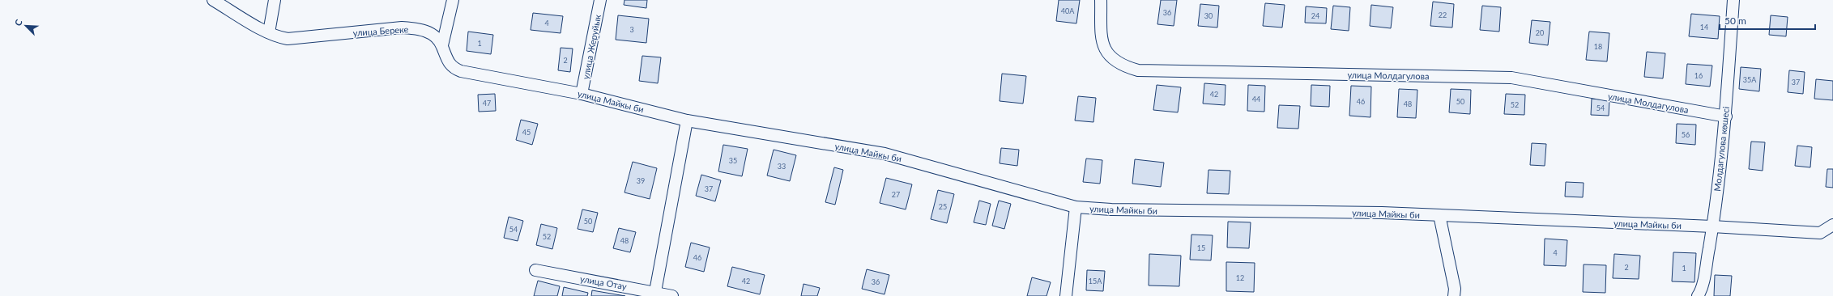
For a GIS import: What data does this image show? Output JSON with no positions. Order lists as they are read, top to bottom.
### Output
{
  "streets": {
    "street": [
      "улица Береке",
      "улица Жеруйык",
      "улица Молдагулова",
      "улица Майкы би",
      "Молдагулова көшесі",
      "улица Отау"
    ]
  },
  "crossings": [
    ["улица Береке", "улица Майкы би"],
    ["улица Жеруйык", "улица Майкы би"],
    ["улица Молдагулова", "Молдагулова көшесі"],
    ["улица Майкы би", "Молдагулова көшесі"]
  ],
  "house_numbers": [
    "40А",
    "36",
    "22",
    "30",
    "24",
    "4",
    "14",
    "3",
    "20",
    "1",
    "18",
    "2",
    "16",
    "35А",
    "37",
    "42",
    "44",
    "46",
    "50",
    "47",
    "48",
    "52",
    "54",
    "45",
    "56",
    "35",
    "33",
    "39",
    "37",
    "27",
    "25",
    "50",
    "54",
    "52",
    "48",
    "15",
    "4",
    "46",
    "2",
    "1",
    "12",
    "42",
    "15А",
    "36"
  ],
  "scale_bar": "50 m",
  "north": "top left"
}
